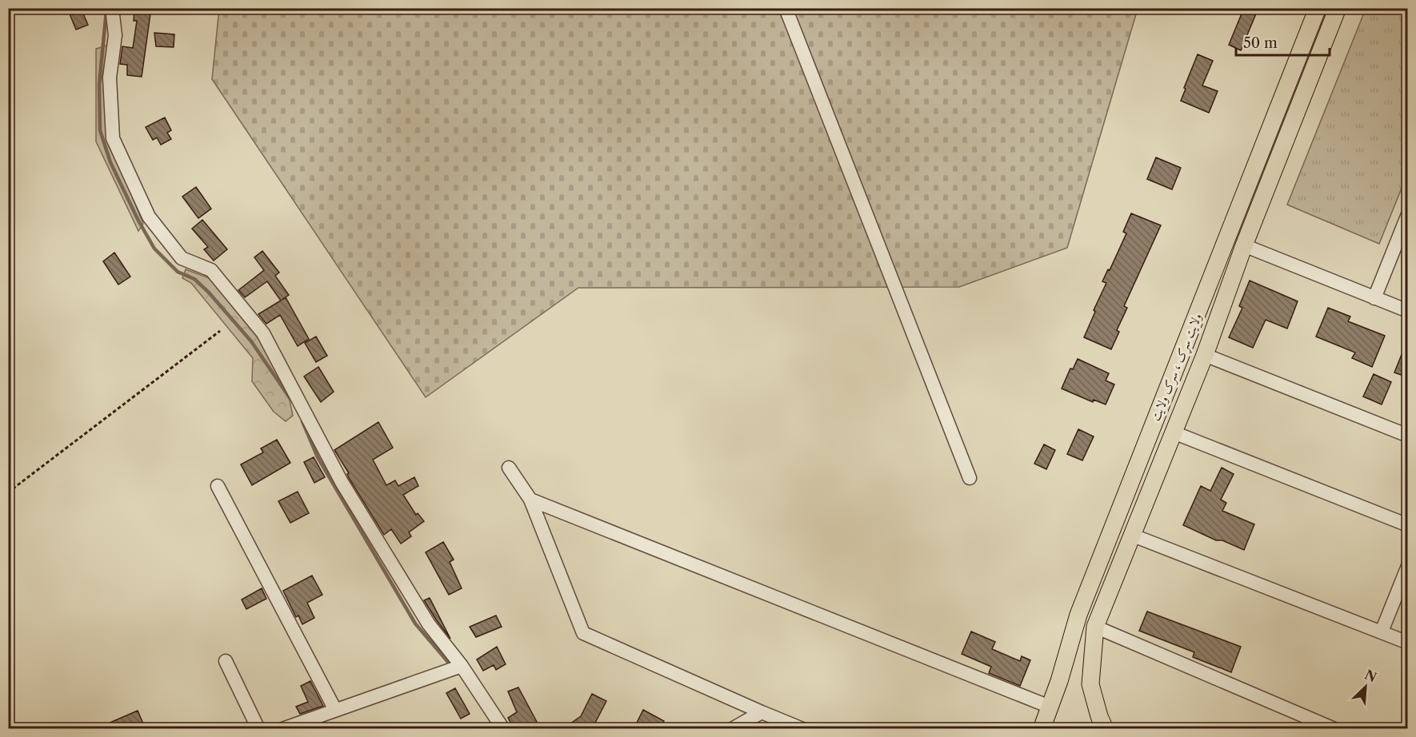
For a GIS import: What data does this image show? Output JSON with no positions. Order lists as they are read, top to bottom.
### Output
{
  "streets": {
    "main road": ["ولایت سړک ، سرک ولایت"]
  },
  "scale_bar": "50 m",
  "north": "top right"
}
